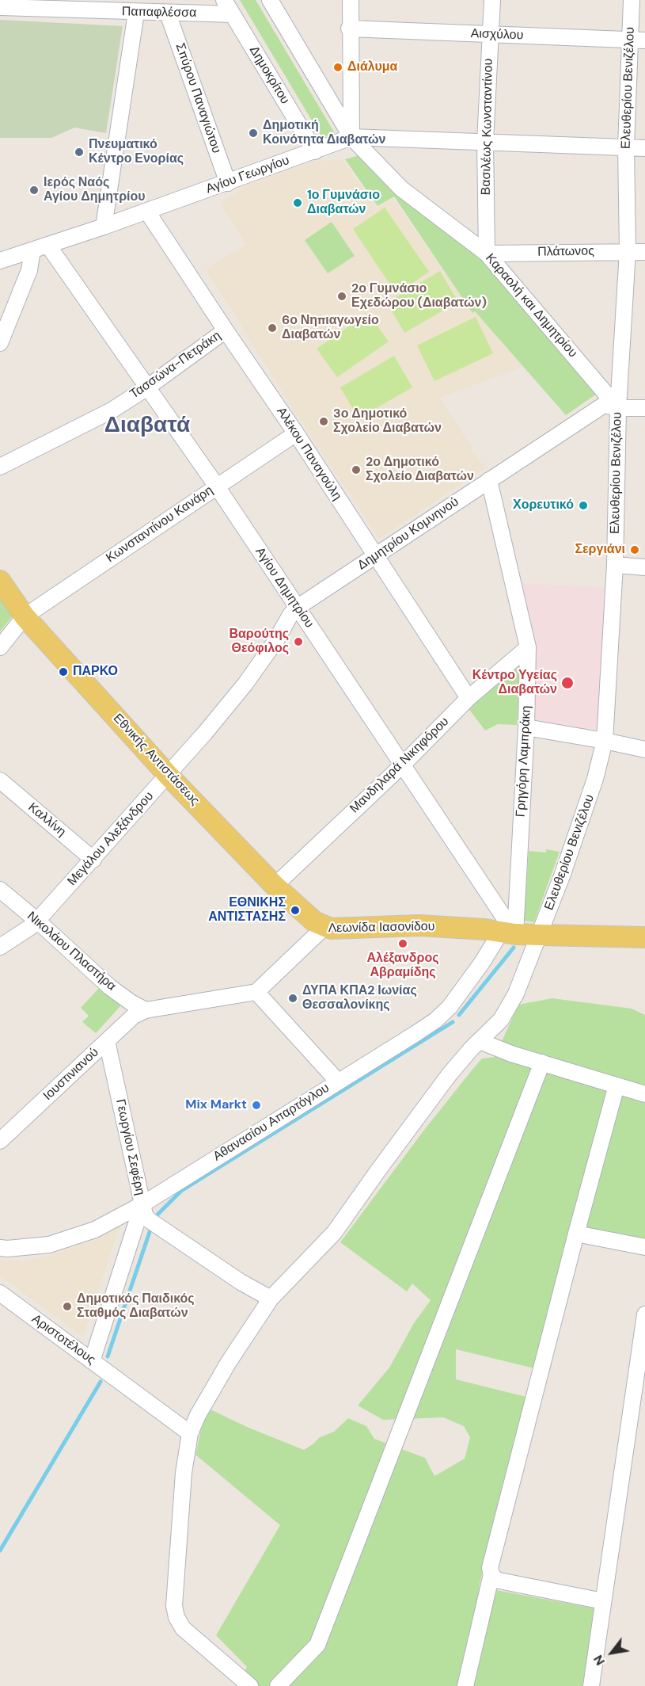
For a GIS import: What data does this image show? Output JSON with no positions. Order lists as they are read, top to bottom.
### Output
{
  "streets": {
    "main road": ["Εθνικής Αντιστάσεως", "Λεωνίδα Ιασονίδου"],
    "street": [
      "Παπαφλέσσα",
      "Αισχύλου",
      "Δημοκρίτου",
      "Ελευθερίου Βενιζέλου",
      "Σπύρου Παναγιώτου",
      "Βασιλέως Κωνσταντίνου",
      "Αγίου Γεωργίου",
      "Πλάτωνος",
      "Καραολή και Δημητρίου",
      "Τασσώνα-Πετράκη",
      "Αλέκου Παναγούλη",
      "Κωνσταντίνου Κανάρη",
      "Δημητρίου Κομνηνού",
      "Αγίου Δημητρίου",
      "Γρηγόρη Λαμπράκη",
      "Μανδηλαρά Νικηφόρου",
      "Καλλίνη",
      "Μεγάλου Αλεξάνδρου",
      "Νικολάου Πλαστήρα",
      "Ιουστινιανού",
      "Αθανασίου Απαρτόγλου",
      "Γεωργίου Σεφέρη",
      "Αριστοτέλους"
    ]
  },
  "crossings": [
    ["Παπαφλέσσα", "Δημοκρίτου"],
    ["Παπαφλέσσα", "Σπύρου Παναγιώτου"],
    ["Αισχύλου", "Ελευθερίου Βενιζέλου"],
    ["Αισχύλου", "Βασιλέως Κωνσταντίνου"],
    ["Δημοκρίτου", "Αγίου Γεωργίου"],
    ["Ελευθερίου Βενιζέλου", "Αγίου Γεωργίου"],
    ["Ελευθερίου Βενιζέλου", "Πλάτωνος"],
    ["Ελευθερίου Βενιζέλου", "Καραολή και Δημητρίου"],
    ["Ελευθερίου Βενιζέλου", "Δημητρίου Κομνηνού"],
    ["Ελευθερίου Βενιζέλου", "Λεωνίδα Ιασονίδου"],
    ["Ελευθερίου Βενιζέλου", "Αριστοτέλους"],
    ["Σπύρου Παναγιώτου", "Αγίου Γεωργίου"],
    ["Βασιλέως Κωνσταντίνου", "Αγίου Γεωργίου"],
    ["Βασιλέως Κωνσταντίνου", "Πλάτωνος"],
    ["Βασιλέως Κωνσταντίνου", "Καραολή και Δημητρίου"],
    ["Αγίου Γεωργίου", "Καραολή και Δημητρίου"],
    ["Αγίου Γεωργίου", "Αλέκου Παναγούλη"],
    ["Αγίου Γεωργίου", "Αγίου Δημητρίου"],
    ["Πλάτωνος", "Καραολή και Δημητρίου"],
    ["Καραολή και Δημητρίου", "Δημητρίου Κομνηνού"],
    ["Τασσώνα-Πετράκη", "Αλέκου Παναγούλη"],
    ["Τασσώνα-Πετράκη", "Αγίου Δημητρίου"],
    ["Αλέκου Παναγούλη", "Κωνσταντίνου Κανάρη"],
    ["Αλέκου Παναγούλη", "Δημητρίου Κομνηνού"],
    ["Αλέκου Παναγούλη", "Μανδηλαρά Νικηφόρου"],
    ["Κωνσταντίνου Κανάρη", "Αγίου Δημητρίου"],
    ["Κωνσταντίνου Κανάρη", "Εθνικής Αντιστάσεως"],
    ["Δημητρίου Κομνηνού", "Αγίου Δημητρίου"],
    ["Δημητρίου Κομνηνού", "Γρηγόρη Λαμπράκη"],
    ["Δημητρίου Κομνηνού", "Μεγάλου Αλεξάνδρου"],
    ["Αγίου Δημητρίου", "Γρηγόρη Λαμπράκη"],
    ["Αγίου Δημητρίου", "Μανδηλαρά Νικηφόρου"],
    ["Αγίου Δημητρίου", "Μεγάλου Αλεξάνδρου"],
    ["Αγίου Δημητρίου", "Λεωνίδα Ιασονίδου"],
    ["Αγίου Δημητρίου", "Αθανασίου Απαρτόγλου"],
    ["Εθνικής Αντιστάσεως", "Μανδηλαρά Νικηφόρου"],
    ["Εθνικής Αντιστάσεως", "Μεγάλου Αλεξάνδρου"],
    ["Εθνικής Αντιστάσεως", "Λεωνίδα Ιασονίδου"],
    ["Γρηγόρη Λαμπράκη", "Μανδηλαρά Νικηφόρου"],
    ["Γρηγόρη Λαμπράκη", "Λεωνίδα Ιασονίδου"],
    ["Γρηγόρη Λαμπράκη", "Αθανασίου Απαρτόγλου"],
    ["Καλλίνη", "Μεγάλου Αλεξάνδρου"],
    ["Μεγάλου Αλεξάνδρου", "Νικολάου Πλαστήρα"],
    ["Λεωνίδα Ιασονίδου", "Αθανασίου Απαρτόγλου"],
    ["Νικολάου Πλαστήρα", "Ιουστινιανού"],
    ["Ιουστινιανού", "Γεωργίου Σεφέρη"],
    ["Αθανασίου Απαρτόγλου", "Γεωργίου Σεφέρη"],
    ["Γεωργίου Σεφέρη", "Αριστοτέλους"]
  ],
  "districts": ["Διαβατά"],
  "places": [
    "Διάλυμα",
    "Δημοτική Κοινότητα Διαβατών",
    "Πνευματικό Κέντρο Ενορίας",
    "Ιερός Ναός Αγίου Δημητρίου",
    "1ο Γυμνάσιο Διαβατών",
    "2ο Γυμνάσιο Εχεδώρου (Διαβατών)",
    "6ο Νηπιαγωγείο Διαβατών",
    "3ο Δημοτικό Σχολείο Διαβατών",
    "2ο Δημοτικό Σχολείο Διαβατών",
    "Χορευτικό",
    "Σεργιάνι",
    "Βαρούτης Θεόφιλος",
    "ΠΑΡΚΟ",
    "Κέντρο Υγείας Διαβατών",
    "ΕΘΝΙΚΗΣ ΑΝΤΙΣΤΑΣΗΣ",
    "Αλέξανδρος Αβραμίδης",
    "ΔΥΠΑ ΚΠΑ2 Ιωνίας Θεσσαλονίκης",
    "Mix Markt",
    "Δημοτικός Παιδικός Σταθμός Διαβατών"
  ],
  "north": "bottom left"
}
